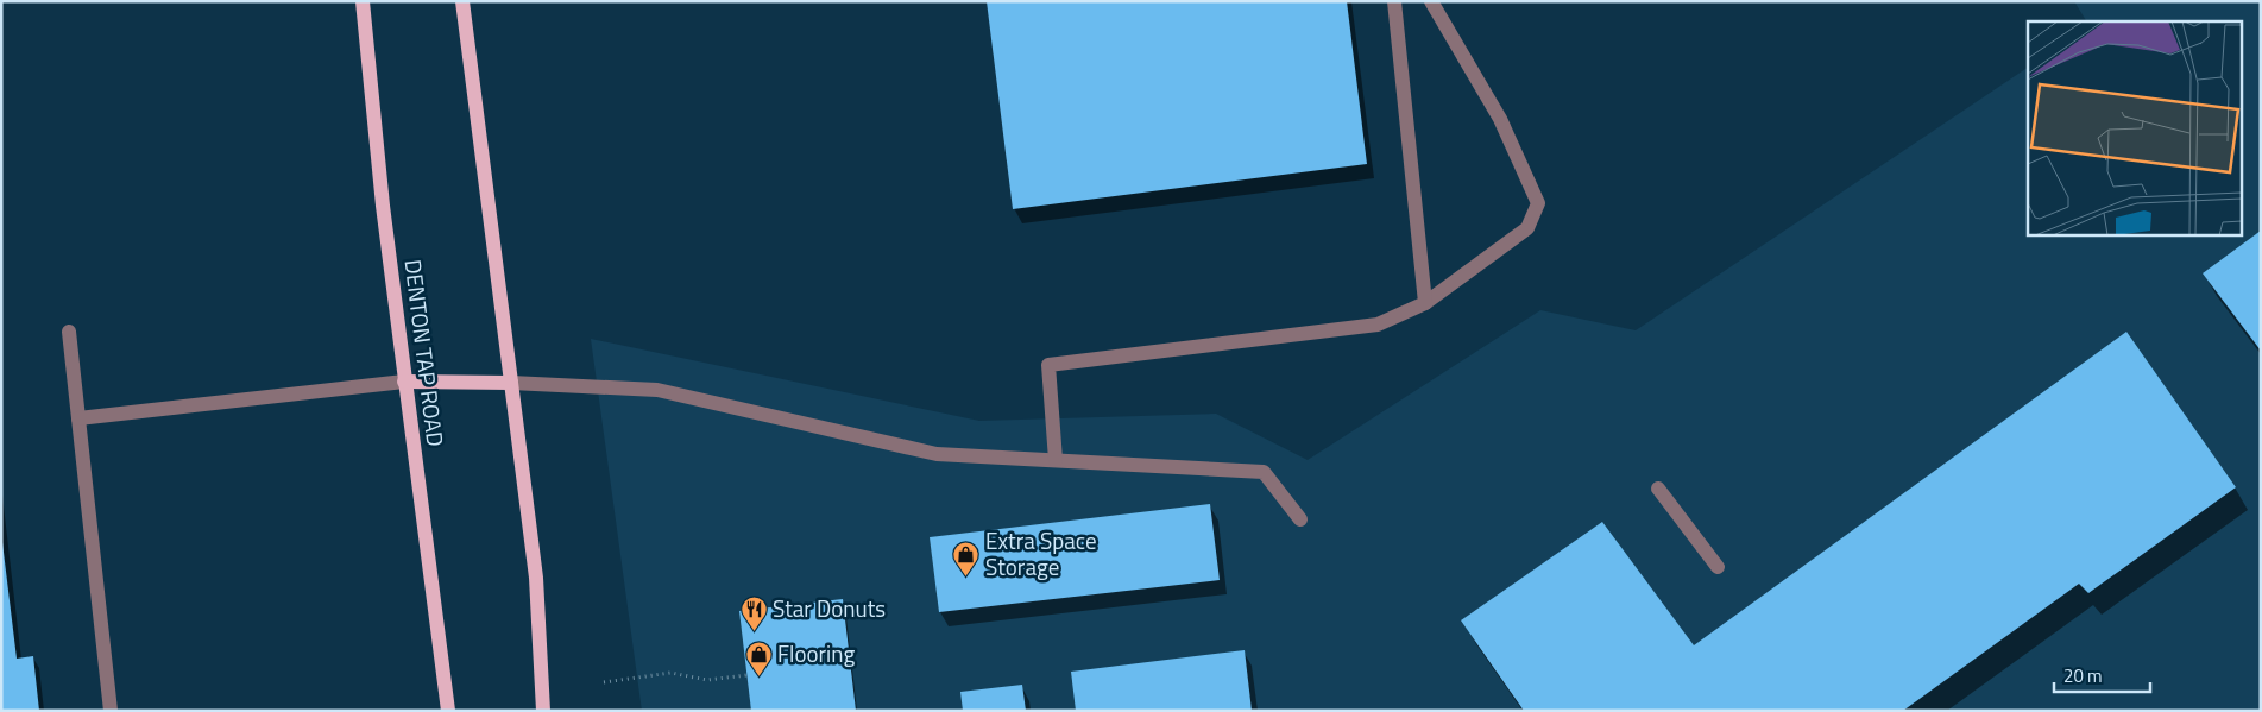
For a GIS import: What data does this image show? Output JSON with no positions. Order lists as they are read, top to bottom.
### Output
{
  "streets": {
    "main road": ["DENTON TAP ROAD"]
  },
  "places": {
    "shop": ["Extra Space Storage", "Flooring"],
    "restaurant": ["Star Donuts"]
  },
  "scale_bar": "20 m"
}
